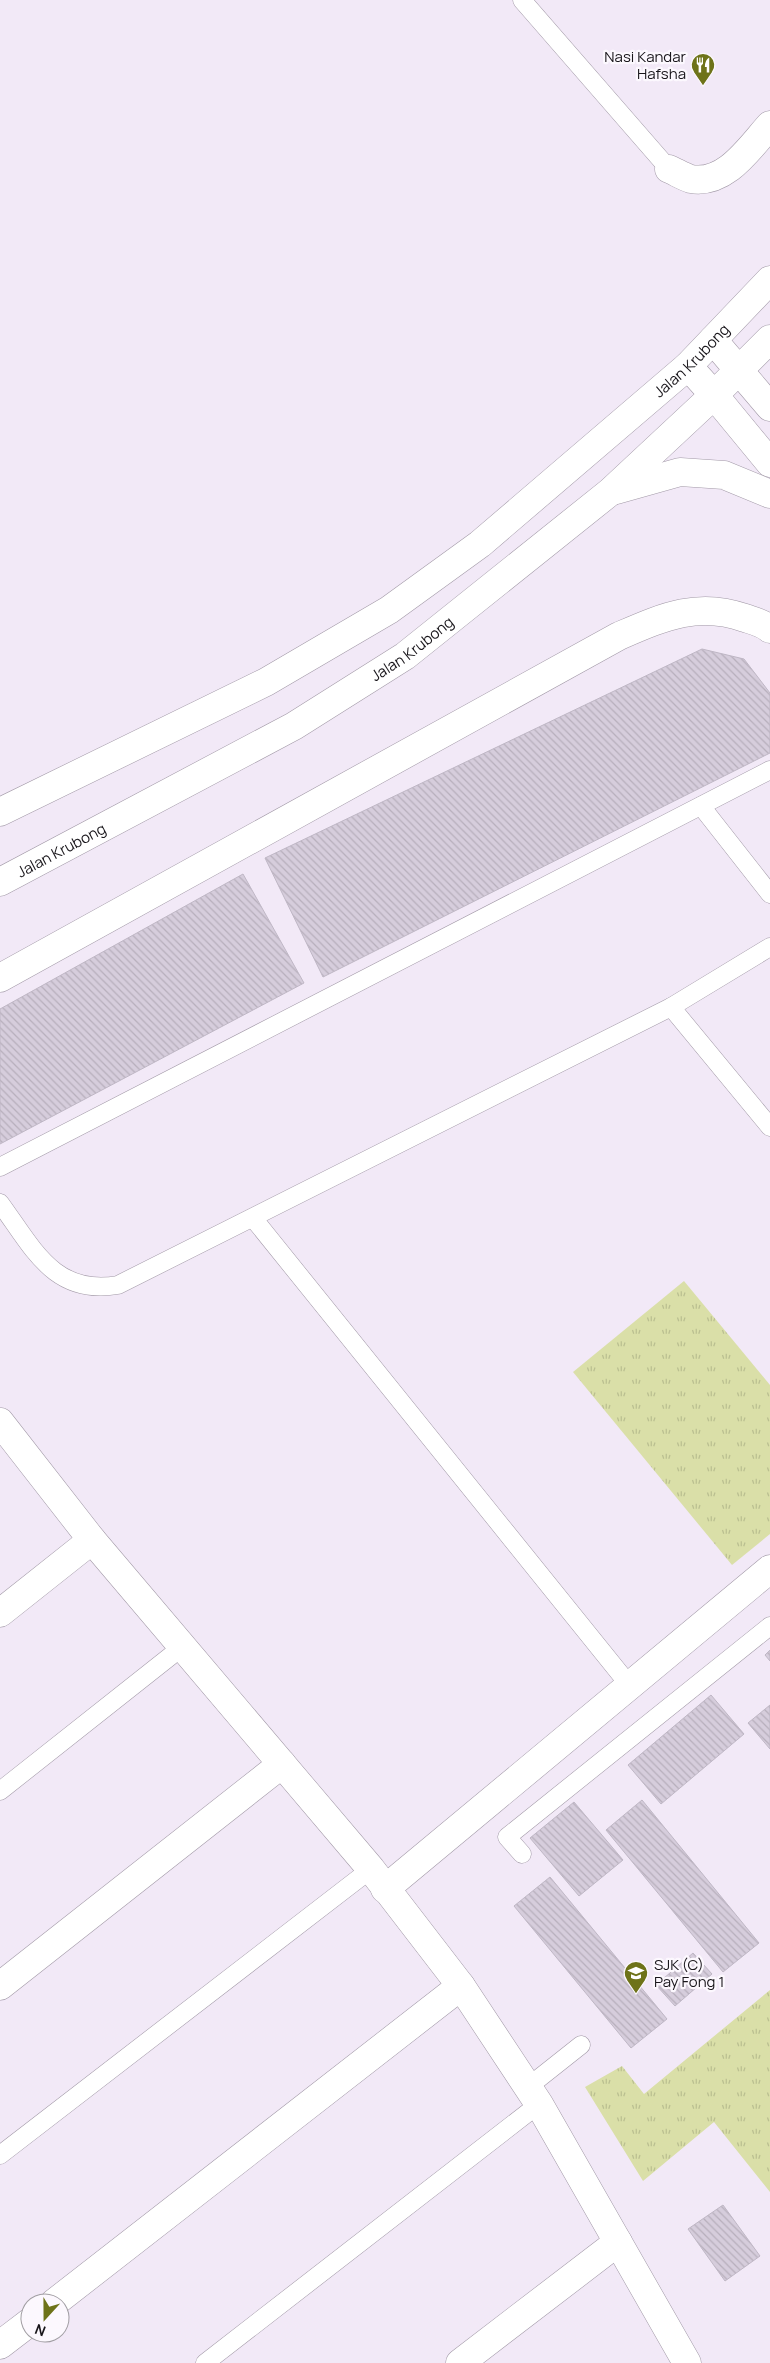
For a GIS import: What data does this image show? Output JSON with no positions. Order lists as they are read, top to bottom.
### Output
{
  "streets": {
    "street": ["Jalan Krubong"]
  },
  "places": {
    "restaurant": ["Nasi Kandar Hafsha"],
    "school or university": ["SJK (C) Pay Fong 1"]
  },
  "north": "bottom"
}
